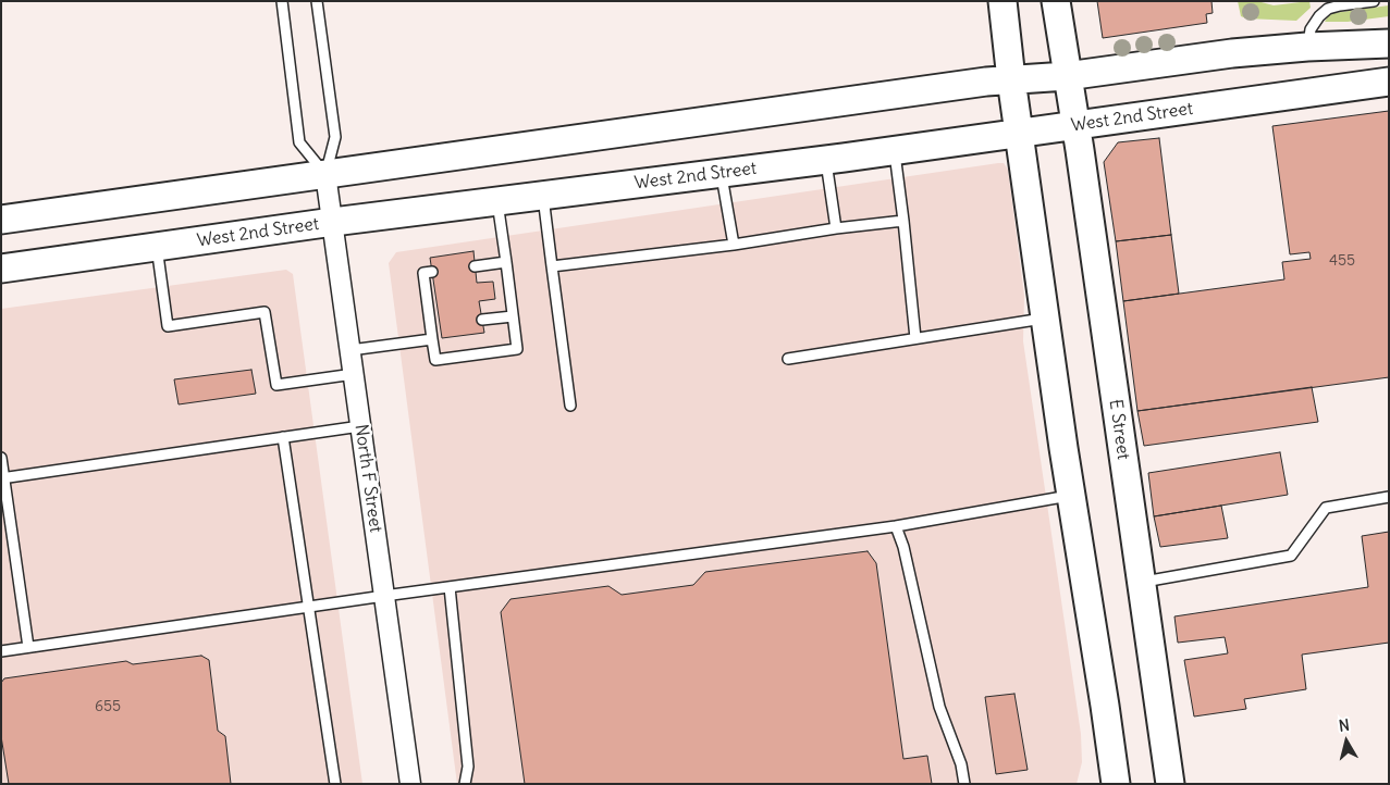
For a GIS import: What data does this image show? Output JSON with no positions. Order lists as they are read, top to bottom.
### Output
{
  "streets": {
    "main road": ["West 2nd Street", "E Street"],
    "street": ["North F Street"]
  },
  "crossings": [
    ["West 2nd Street", "E Street"],
    ["West 2nd Street", "North F Street"]
  ],
  "house_numbers": ["455", "655"],
  "north": "top"
}
